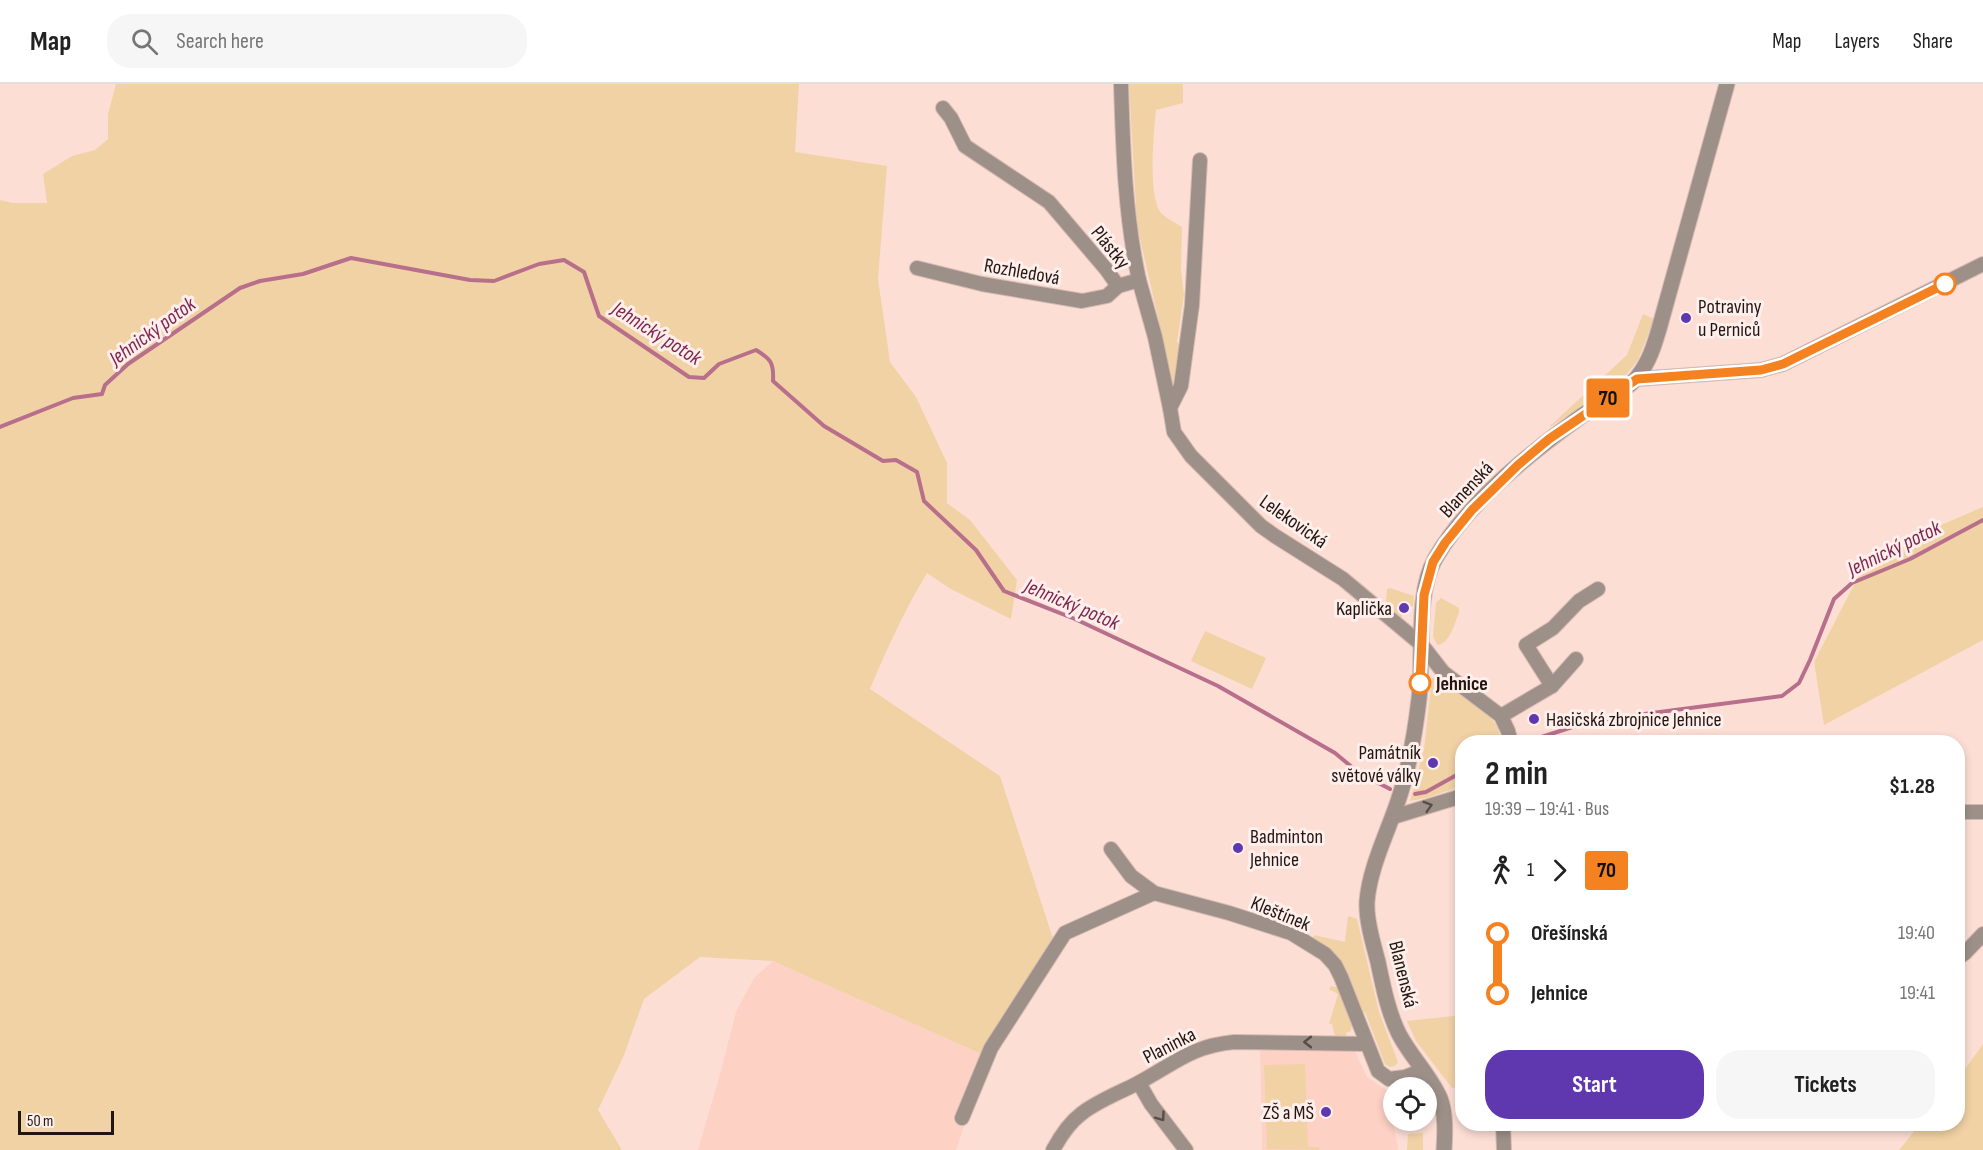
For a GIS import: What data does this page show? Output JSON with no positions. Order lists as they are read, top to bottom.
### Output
{
  "streets": {
    "street": [
      "Plástky",
      "Rozhledová",
      "Blanenská",
      "Lelekovická",
      "Kleštínek",
      "Planinka"
    ]
  },
  "crossings": [
    ["Plástky", "Rozhledová"],
    ["Plástky", "Lelekovická"],
    ["Blanenská", "Lelekovická"],
    ["Blanenská", "Kleštínek"],
    ["Kleštínek", "Planinka"]
  ],
  "one_way": ["Planinka"],
  "water": ["Jehnický potok"],
  "places": [
    "Potraviny u Perniců",
    "Kaplička",
    "Jehnice",
    "Hasičská zbrojnice Jehnice",
    "Památník světové války",
    "Badminton Jehnice",
    "ZŠ a MŠ"
  ],
  "lines": ["bus line 70"],
  "scale_bar": "50 m",
  "page": {
    "header": "Map",
    "search": "Search here",
    "nav": ["Map", "Layers", "Share"],
    "on_map": "70",
    "heading": ["2 min", "19:39 – 19:41 · Bus", "$1.28"],
    "legs": ["1", "70"],
    "list": [
      {
        "name": "Ořešínská",
        "value": "19:40"
      },
      {
        "name": "Jehnice",
        "value": "19:41"
      }
    ],
    "buttons": ["Start", "Tickets"],
    "scale": "50 m"
  }
}
